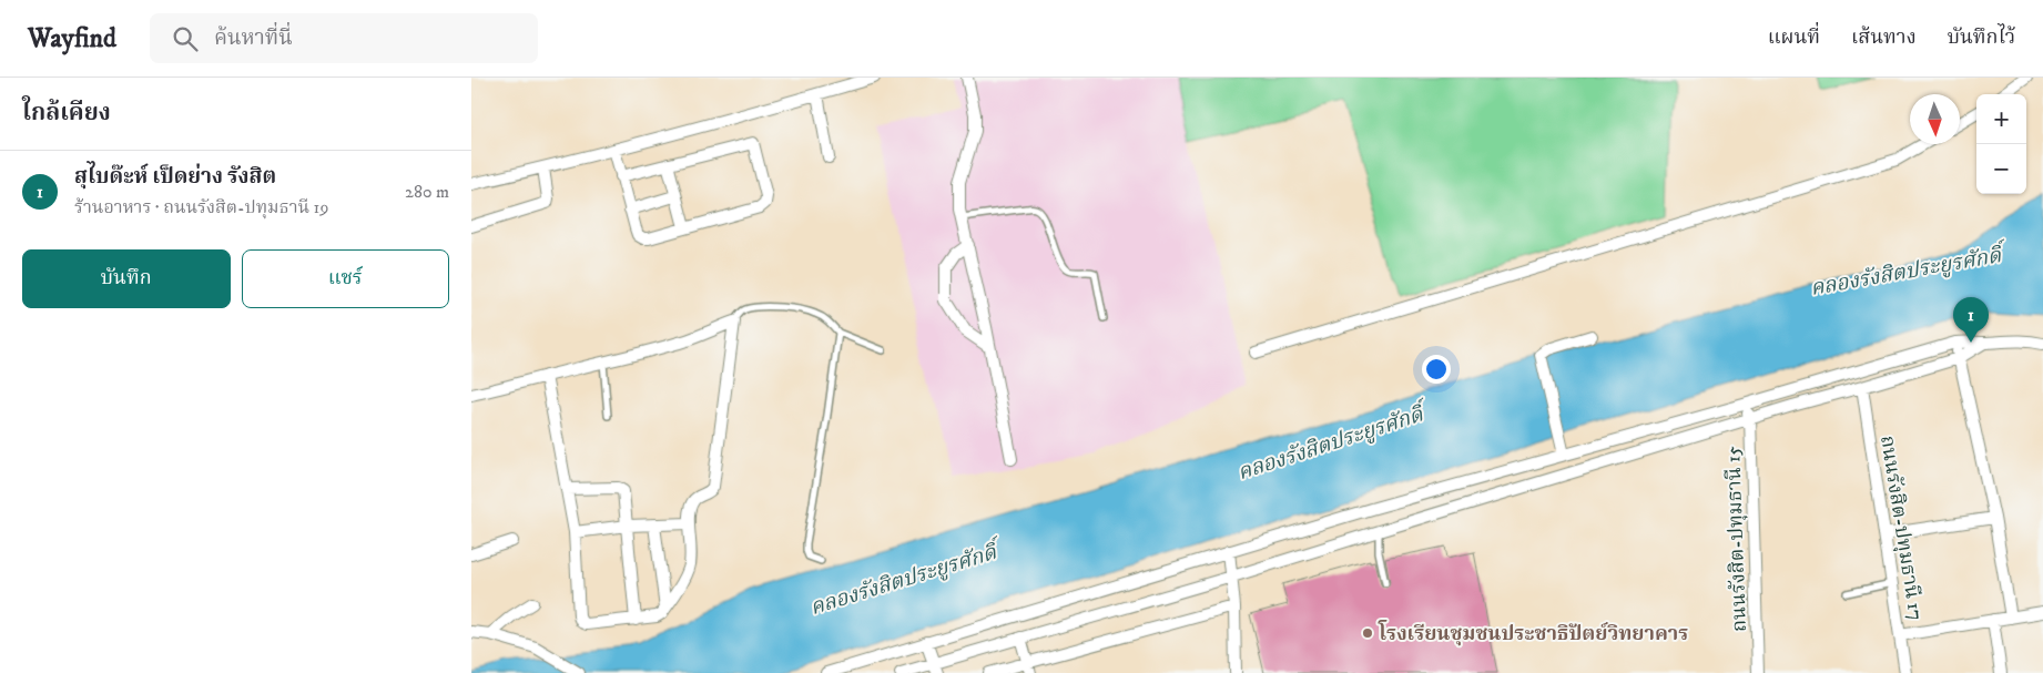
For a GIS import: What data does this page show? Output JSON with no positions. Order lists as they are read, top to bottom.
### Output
{
  "streets": {
    "street": ["ถนนรังสิต-ปทุมธานี 17", "ถนนรังสิต-ปทุมธานี 15"]
  },
  "water": ["คลองรังสิตประยูรศักดิ์"],
  "places": ["โรงเรียนชุมชนประชาธิปัตย์วิทยาคาร"],
  "north": "bottom",
  "page": {
    "header": "Wayfind",
    "search": "ค้นหาที่นี่",
    "nav": ["แผนที่", "เส้นทาง", "บันทึกไว้"],
    "heading": "ใกล้เคียง",
    "map_buttons": ["+", "−"],
    "list": [
      {
        "mark": "1",
        "name": "สุไบด๊ะห์ เป็ดย่าง รังสิต",
        "note": "ร้านอาหาร · ถนนรังสิต-ปทุมธานี 19",
        "value": "280 m"
      }
    ],
    "buttons": ["บันทึก", "แชร์"],
    "pins": "1"
  }
}
